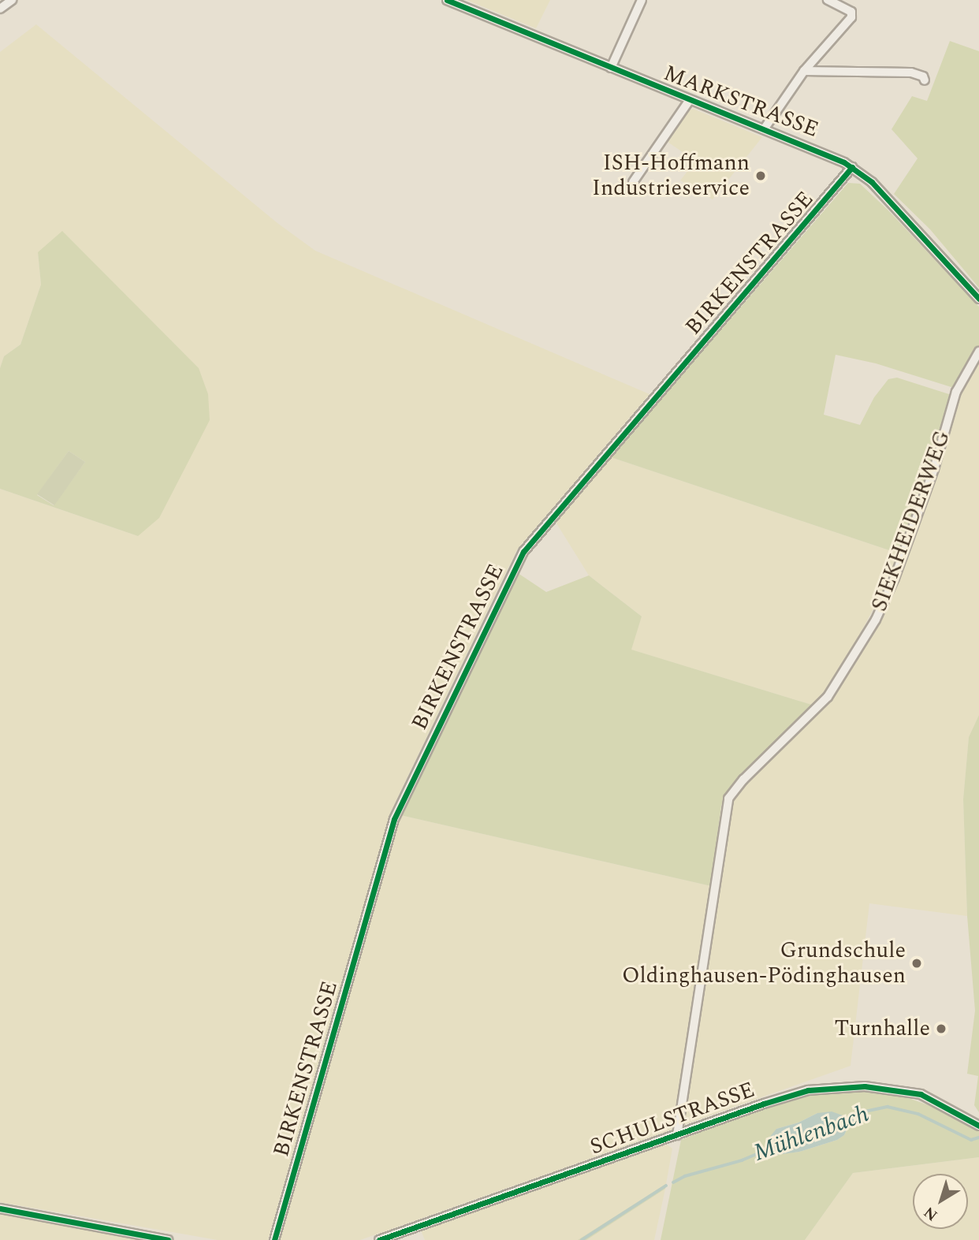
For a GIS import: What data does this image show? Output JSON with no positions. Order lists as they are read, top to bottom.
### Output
{
  "streets": {
    "street": [
      "MARKSTRASSE",
      "BIRKENSTRASSE",
      "SIEKHEIDERWEG",
      "SCHULSTRASSE"
    ]
  },
  "crossings": [
    ["MARKSTRASSE", "BIRKENSTRASSE"],
    ["SIEKHEIDERWEG", "SCHULSTRASSE"]
  ],
  "water": ["Mühlenbach"],
  "places": ["ISH-Hoffmann Industrieservice", "Grundschule Oldinghausen-Pödinghausen", "Turnhalle"],
  "north": "bottom left"
}
